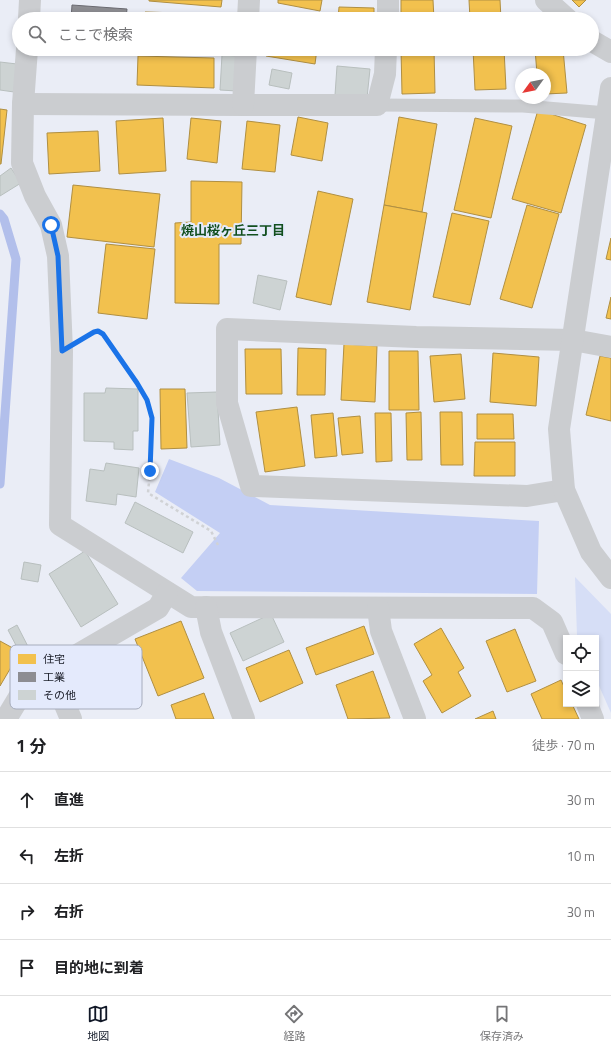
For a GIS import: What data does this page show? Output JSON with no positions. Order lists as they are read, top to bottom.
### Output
{
  "districts": ["焼山桜ヶ丘三丁目"],
  "legend": ["住宅", "工業", "その他"],
  "north": "bottom left",
  "page": {
    "search": "ここで検索",
    "heading": ["1 分", "徒歩 · 70 m"],
    "list": [
      ["直進", "30 m"],
      ["左折", "10 m"],
      ["右折", "30 m"],
      "目的地に到着"
    ],
    "nav": ["地図", "経路", "保存済み"]
  }
}
